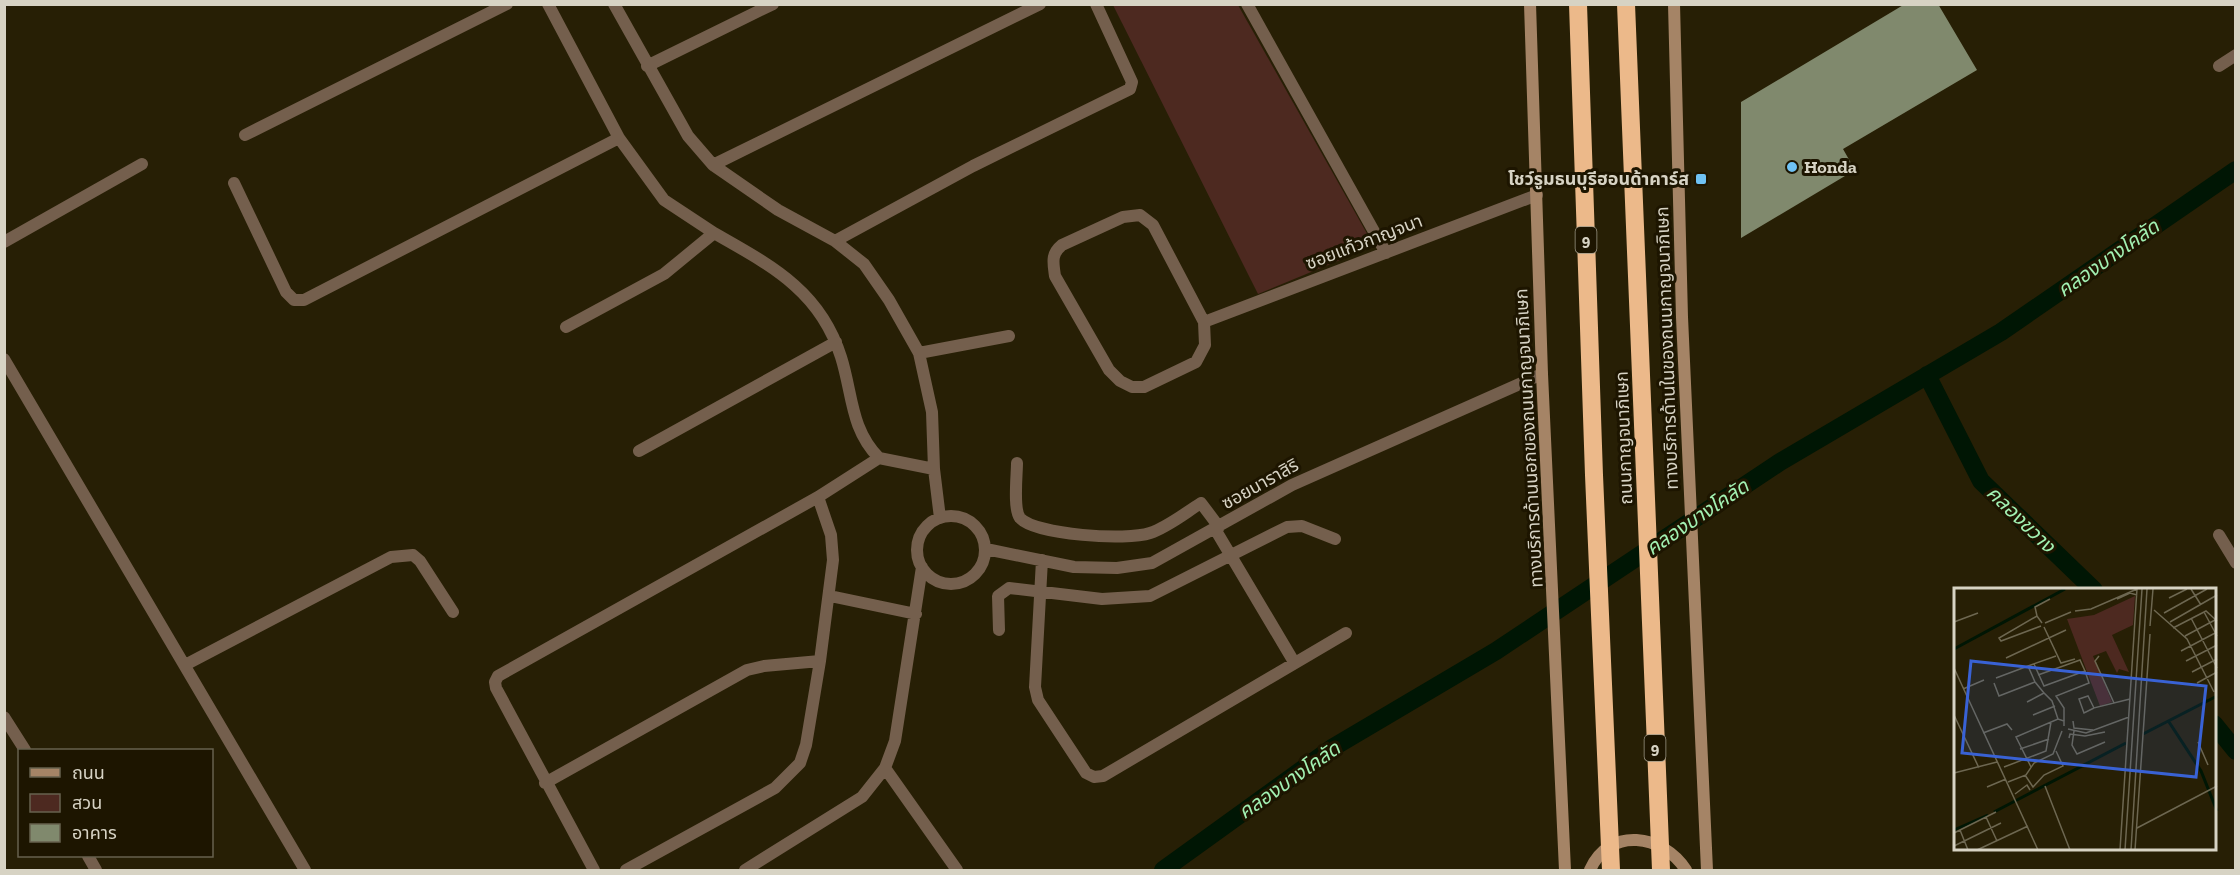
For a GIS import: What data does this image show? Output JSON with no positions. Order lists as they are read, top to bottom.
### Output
{
  "streets": {
    "highway": ["9", "ถนนกาญจนาภิเษก"],
    "main road": ["ทางบริการด้านในของถนนกาญจนาภิเษก", "ทางบริการด้านนอกของถนนกาญจนาภิเษก"],
    "street": ["ซอยแก้วกาญจนา", "ซอยนาราสิริ"]
  },
  "crossings": [
    ["ซอยแก้วกาญจนา", "ทางบริการด้านนอกของถนนกาญจนาภิเษก"],
    ["ทางบริการด้านนอกของถนนกาญจนาภิเษก", "ซอยนาราสิริ"]
  ],
  "water": ["คลองบางโคลัด", "คลองขวาง"],
  "places": {
    "other": ["Honda"],
    "transit": ["โชว์รูมธนบุรีฮอนด้าคาร์ส"]
  },
  "legend": ["ถนน", "สวน", "อาคาร"]
}
